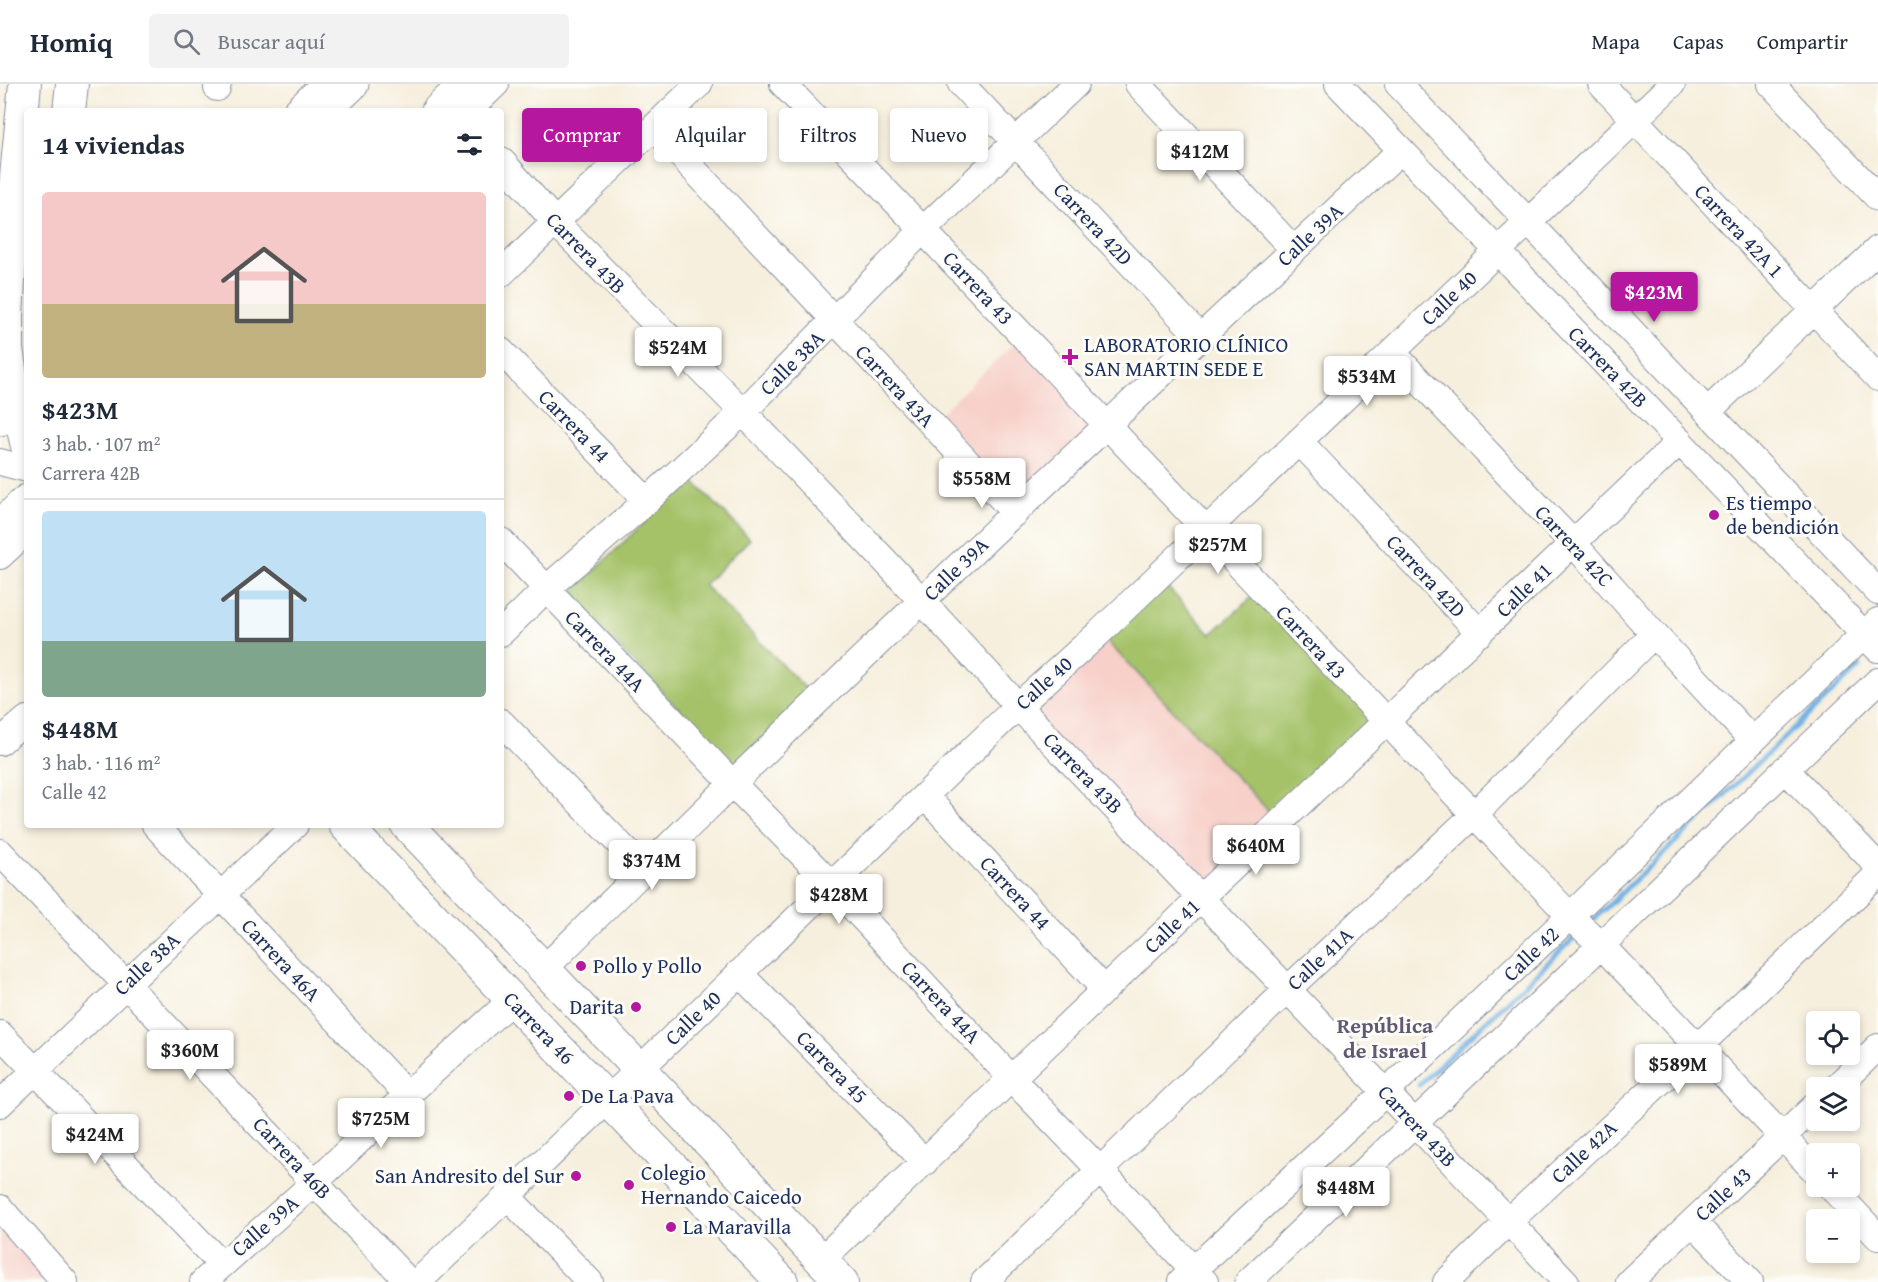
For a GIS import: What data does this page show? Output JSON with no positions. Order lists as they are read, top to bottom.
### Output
{
  "streets": {
    "main road": ["Carrera 46"],
    "street": [
      "Carrera 42D",
      "Carrera 42A 1",
      "Calle 39A",
      "Carrera 43B",
      "Carrera 43",
      "Calle 40",
      "Calle 38A",
      "Carrera 42B",
      "Carrera 43A",
      "Carrera 44",
      "Carrera 42C",
      "Calle 41",
      "Carrera 44A",
      "Calle 42",
      "Calle 41A",
      "Carrera 46A",
      "Carrera 45",
      "Calle 42A",
      "Carrera 46B",
      "Calle 43"
    ]
  },
  "crossings": [
    ["Carrera 42D", "Calle 39A"],
    ["Carrera 42D", "Calle 40"],
    ["Carrera 42D", "Calle 38A"],
    ["Carrera 42D", "Calle 41"],
    ["Carrera 42A 1", "Calle 40"],
    ["Calle 39A", "Carrera 43B"],
    ["Calle 39A", "Carrera 43"],
    ["Calle 39A", "Carrera 42B"],
    ["Calle 39A", "Carrera 43A"],
    ["Calle 39A", "Carrera 44A"],
    ["Calle 39A", "Carrera 46A"],
    ["Calle 39A", "Carrera 46"],
    ["Calle 39A", "Carrera 46B"],
    ["Carrera 43B", "Calle 40"],
    ["Carrera 43B", "Calle 38A"],
    ["Carrera 43B", "Calle 41"],
    ["Carrera 43B", "Calle 42"],
    ["Carrera 43B", "Calle 41A"],
    ["Carrera 43B", "Calle 42A"],
    ["Carrera 43", "Calle 40"],
    ["Carrera 43", "Calle 38A"],
    ["Carrera 43", "Calle 41"],
    ["Carrera 43", "Calle 42"],
    ["Carrera 43", "Calle 41A"],
    ["Carrera 43", "Calle 42A"],
    ["Carrera 43", "Calle 43"],
    ["Calle 40", "Carrera 42B"],
    ["Calle 40", "Carrera 44"],
    ["Calle 40", "Carrera 42C"],
    ["Calle 40", "Carrera 44A"],
    ["Calle 40", "Carrera 46"],
    ["Calle 40", "Carrera 45"],
    ["Calle 38A", "Carrera 43A"],
    ["Calle 38A", "Carrera 44"],
    ["Calle 38A", "Carrera 44A"],
    ["Calle 38A", "Carrera 46A"],
    ["Calle 38A", "Carrera 46B"],
    ["Carrera 42B", "Calle 41"],
    ["Carrera 42B", "Calle 42"],
    ["Carrera 44", "Calle 41"],
    ["Carrera 42C", "Calle 41"],
    ["Carrera 42C", "Calle 42"],
    ["Carrera 42C", "Calle 41A"],
    ["Calle 41", "Carrera 44A"],
    ["Calle 41", "Carrera 46"],
    ["Calle 41", "Carrera 45"],
    ["Carrera 44A", "Calle 42"],
    ["Carrera 44A", "Calle 41A"]
  ],
  "districts": ["República de Israel"],
  "places": {
    "health": ["LABORATORIO CLÍNICO SAN MARTIN SEDE E"],
    "other": [
      "Es tiempo de bendición",
      "Pollo y Pollo",
      "Darita",
      "De La Pava",
      "San Andresito del Sur",
      "Colegio Hernando Caicedo",
      "La Maravilla"
    ]
  },
  "page": {
    "header": "Homiq",
    "search": "Buscar aquí",
    "nav": ["Mapa", "Capas", "Compartir"],
    "chip": [
      "Comprar",
      "Alquilar",
      "Filtros",
      "Nuevo"
    ],
    "heading": "14 viviendas",
    "price": [
      "$412M",
      "$423M",
      "$524M",
      "$534M",
      "$558M",
      "$257M",
      "$640M",
      "$374M",
      "$428M",
      "$360M",
      "$589M",
      "$725M",
      "$424M",
      "$448M"
    ],
    "list": [
      {
        "name": "$423M",
        "note": "3 hab. · 107 m² · Carrera 42B"
      },
      {
        "name": "$448M",
        "note": "3 hab. · 116 m² · Calle 42"
      }
    ],
    "map_buttons": ["+", "−"]
  }
}
